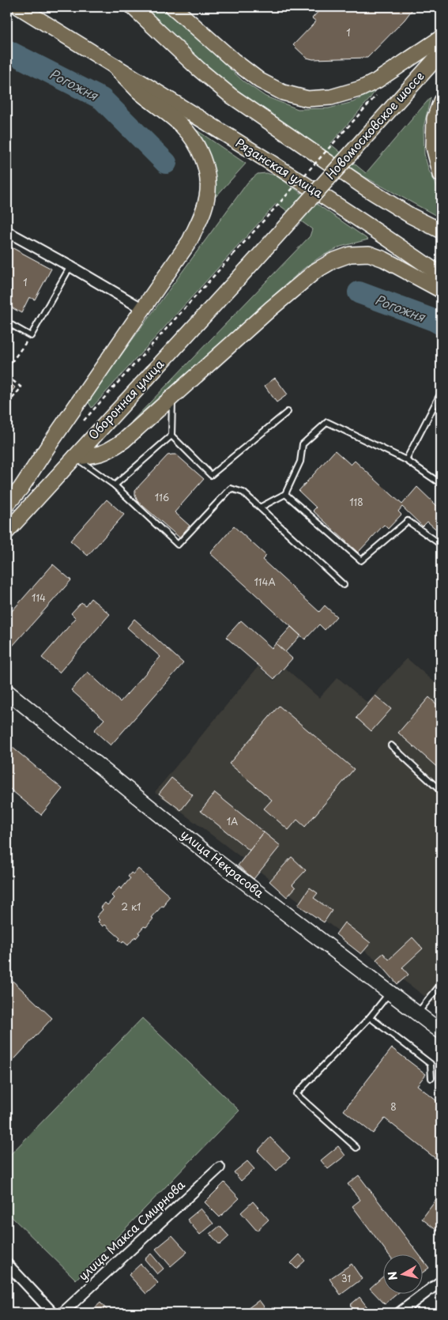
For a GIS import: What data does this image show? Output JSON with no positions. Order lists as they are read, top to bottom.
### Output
{
  "streets": {
    "main road": ["Новомосковское шоссе", "Рязанская улица", "Оборонная улица"],
    "street": ["улица Некрасова", "улица Макса Смирнова"]
  },
  "crossings": [
    ["Новомосковское шоссе", "Оборонная улица"]
  ],
  "water": ["Рогожня"],
  "house_numbers": [
    "1",
    "1",
    "116",
    "118",
    "114А",
    "114",
    "1А",
    "2 к1",
    "8",
    "31"
  ],
  "north": "left"
}
